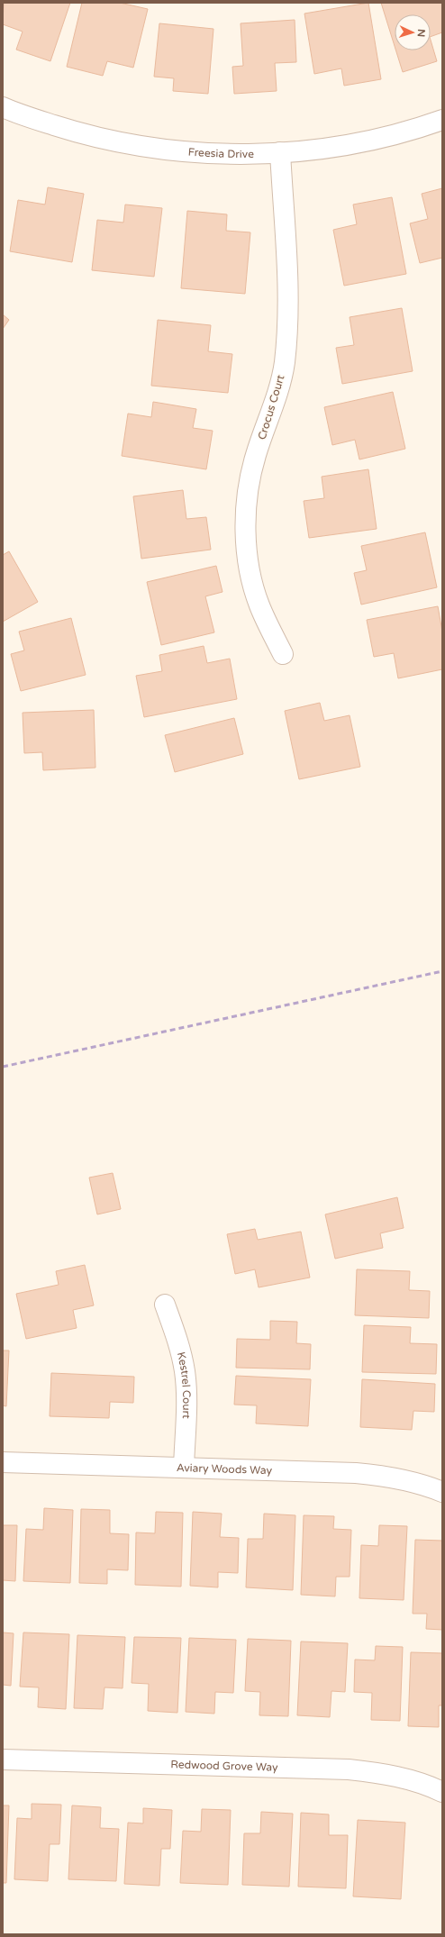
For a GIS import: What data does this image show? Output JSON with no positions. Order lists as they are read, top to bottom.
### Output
{
  "streets": {
    "street": [
      "Freesia Drive",
      "Crocus Court",
      "Kestrel Court",
      "Aviary Woods Way",
      "Redwood Grove Way"
    ]
  },
  "crossings": [
    ["Freesia Drive", "Crocus Court"],
    ["Kestrel Court", "Aviary Woods Way"]
  ],
  "north": "right"
}
